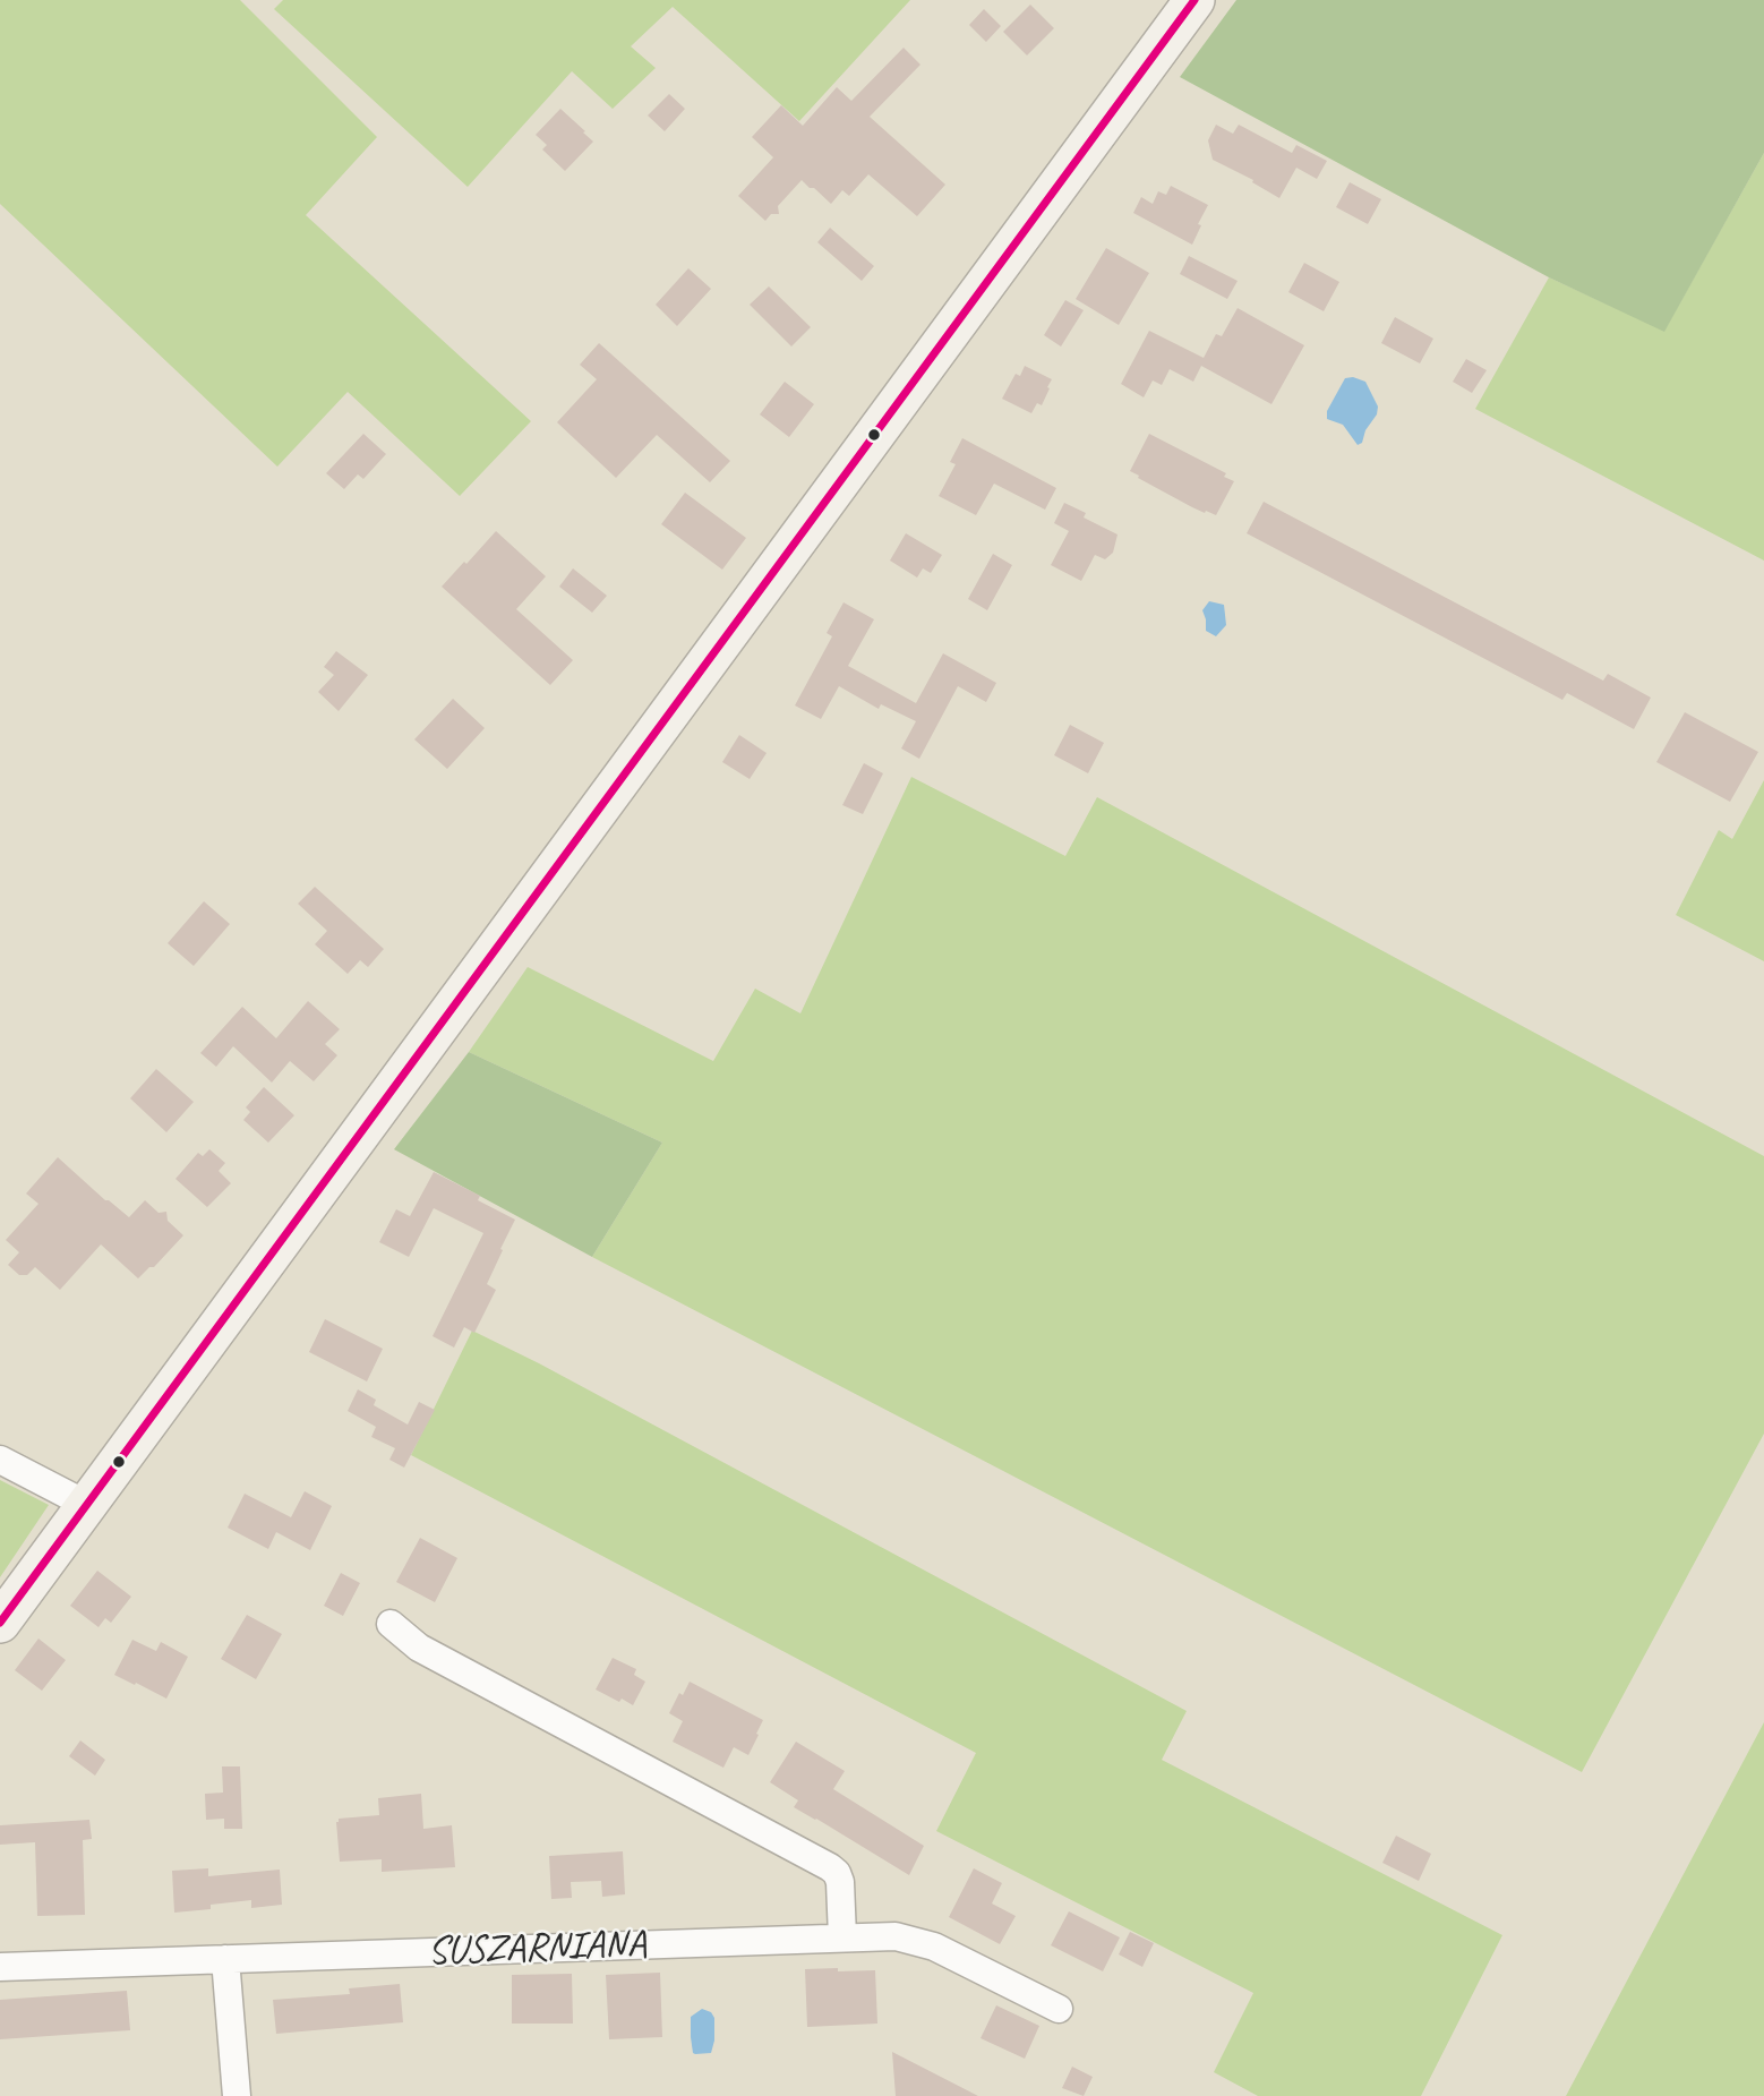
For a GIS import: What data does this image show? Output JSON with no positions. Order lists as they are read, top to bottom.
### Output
{
  "streets": {
    "street": ["SUSZARNIANA"]
  }
}
